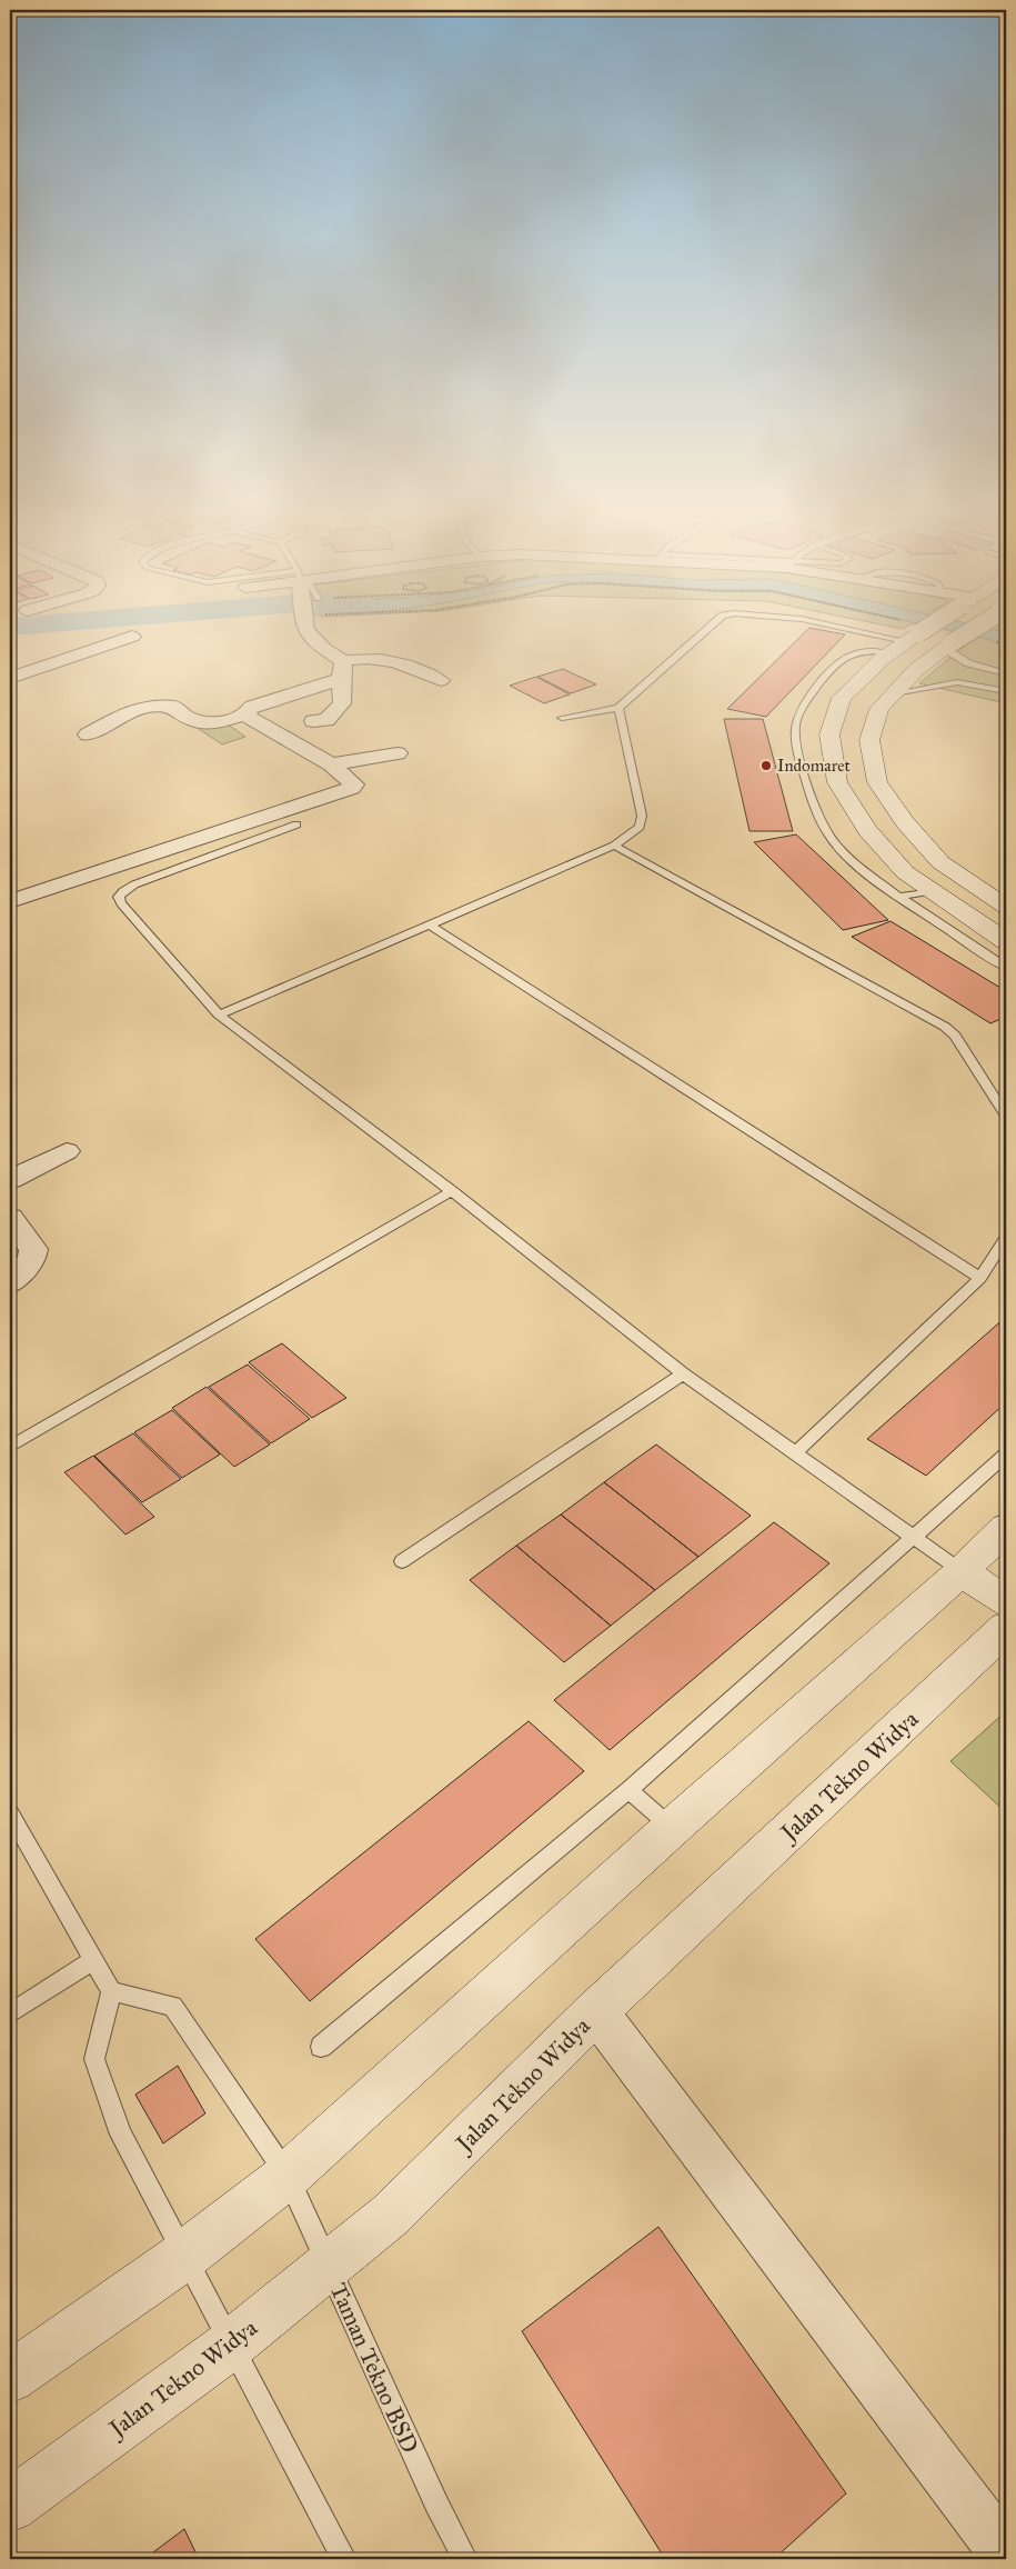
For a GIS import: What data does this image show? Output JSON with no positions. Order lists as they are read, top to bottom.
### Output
{
  "streets": {
    "main road": ["Jalan Tekno Widya"],
    "lane": ["Taman Tekno BSD"]
  },
  "crossings": [
    ["Jalan Tekno Widya", "Taman Tekno BSD"]
  ],
  "places": ["Indomaret"]
}
